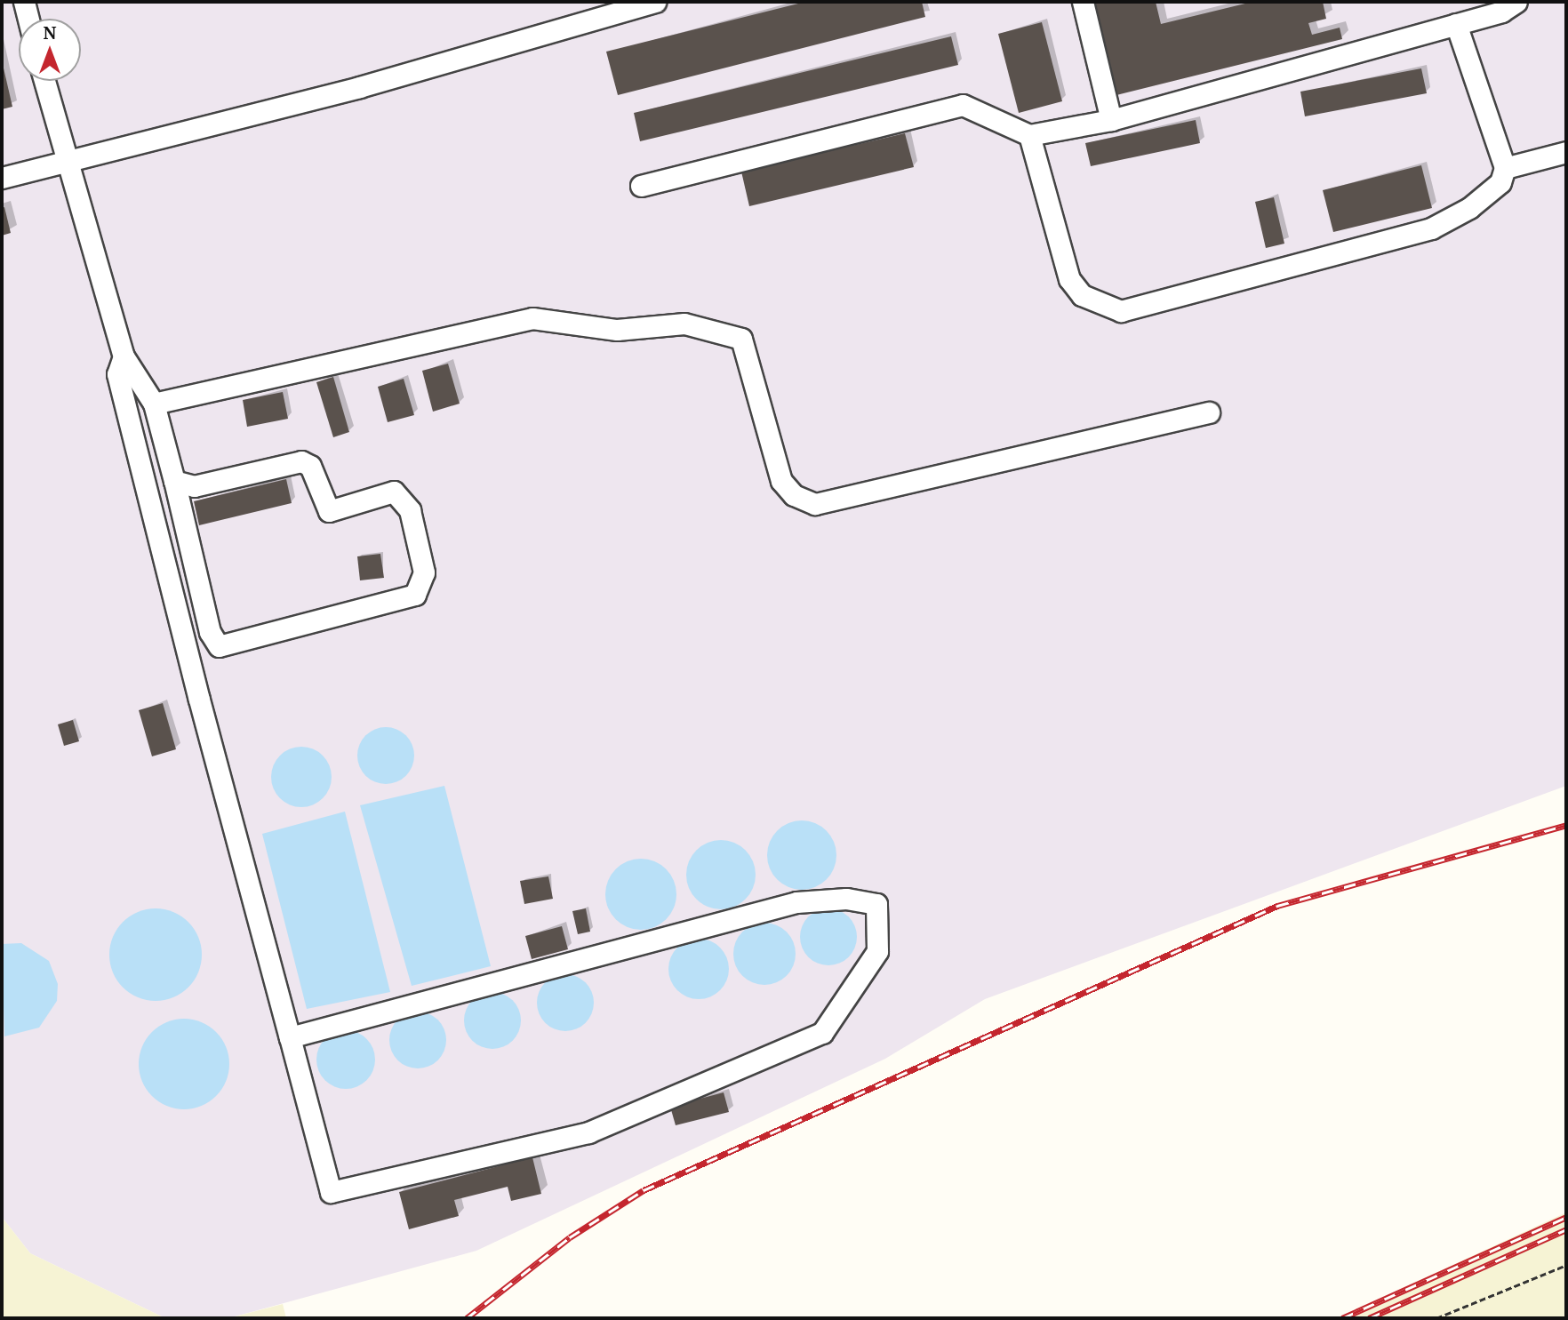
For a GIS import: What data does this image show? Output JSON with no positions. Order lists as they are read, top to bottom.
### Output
{
  "north": "top"
}
